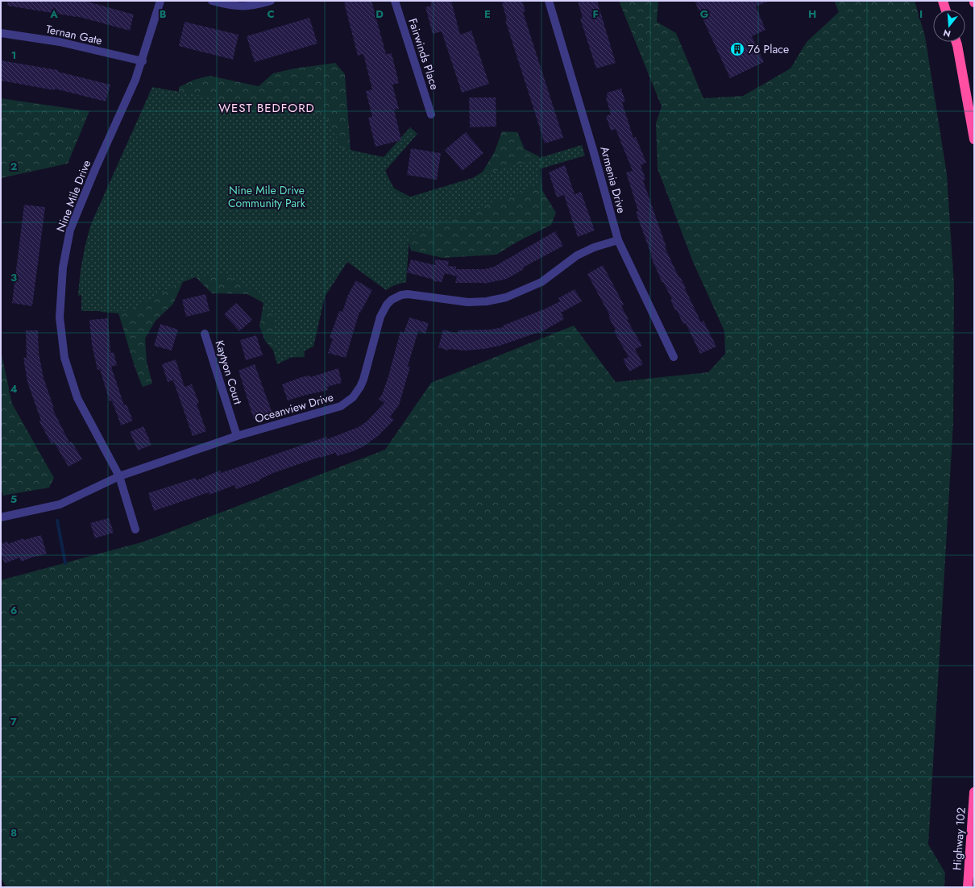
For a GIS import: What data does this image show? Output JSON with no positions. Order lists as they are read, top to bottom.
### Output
{
  "streets": {
    "highway": ["Highway 102"],
    "street": [
      "Ternan Gate",
      "Fairwinds Place",
      "Armenia Drive",
      "Nine Mile Drive",
      "Kaytyon Court",
      "Oceanview Drive"
    ]
  },
  "crossings": [
    ["Ternan Gate", "Nine Mile Drive"],
    ["Armenia Drive", "Oceanview Drive"],
    ["Nine Mile Drive", "Oceanview Drive"],
    ["Kaytyon Court", "Oceanview Drive"]
  ],
  "districts": ["WEST BEDFORD"],
  "parks": ["Nine Mile Drive Community Park"],
  "places": {
    "building": ["76 Place"]
  },
  "north": "bottom",
  "grid": {
    "columns": [
      "A",
      "B",
      "C",
      "D",
      "E",
      "F",
      "G",
      "H",
      "I"
    ],
    "rows": [
      "1",
      "2",
      "3",
      "4",
      "5",
      "6",
      "7",
      "8"
    ]
  }
}
